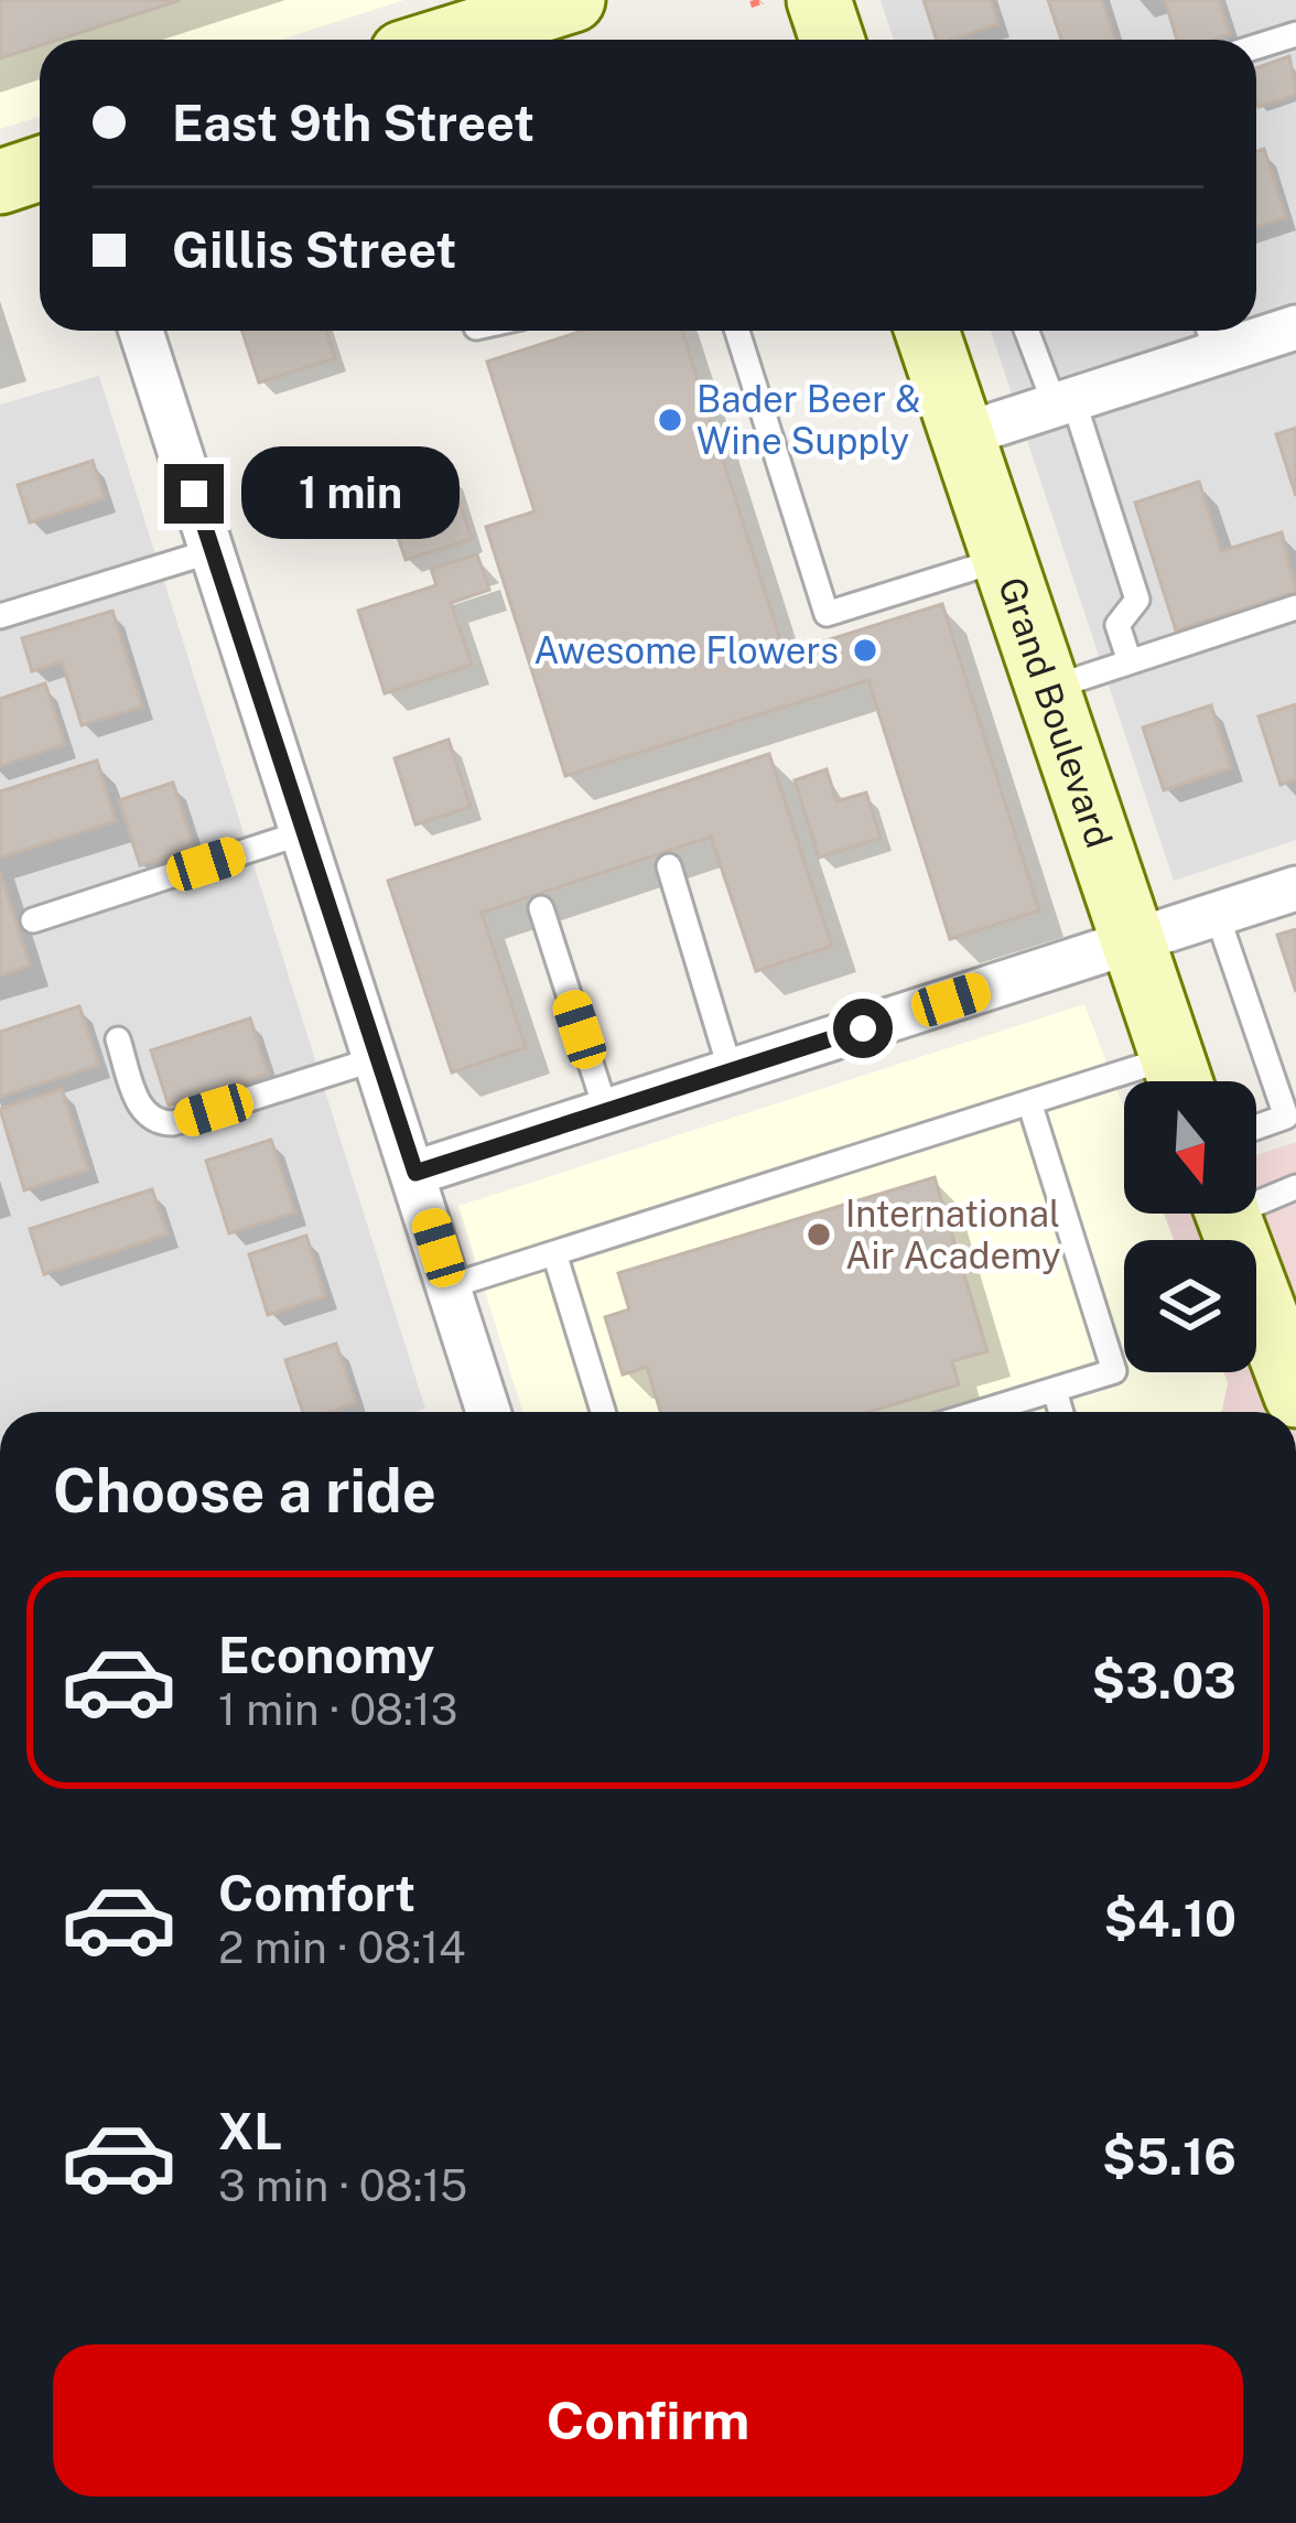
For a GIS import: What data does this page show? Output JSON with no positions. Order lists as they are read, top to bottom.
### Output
{
  "streets": {
    "main road": ["Grand Boulevard"]
  },
  "places": ["Bader Beer & Wine Supply", "Awesome Flowers", "International Air Academy"],
  "north": "bottom",
  "page": {
    "banner": ["East 9th Street", "Gillis Street"],
    "bubble": "1 min",
    "heading": "Choose a ride",
    "list": [
      {
        "name": "Economy",
        "note": "1 min · 08:13",
        "value": "$3.03"
      },
      {
        "name": "Comfort",
        "note": "2 min · 08:14",
        "value": "$4.10"
      },
      {
        "name": "XL",
        "note": "3 min · 08:15",
        "value": "$5.16"
      }
    ],
    "buttons": "Confirm"
  }
}
